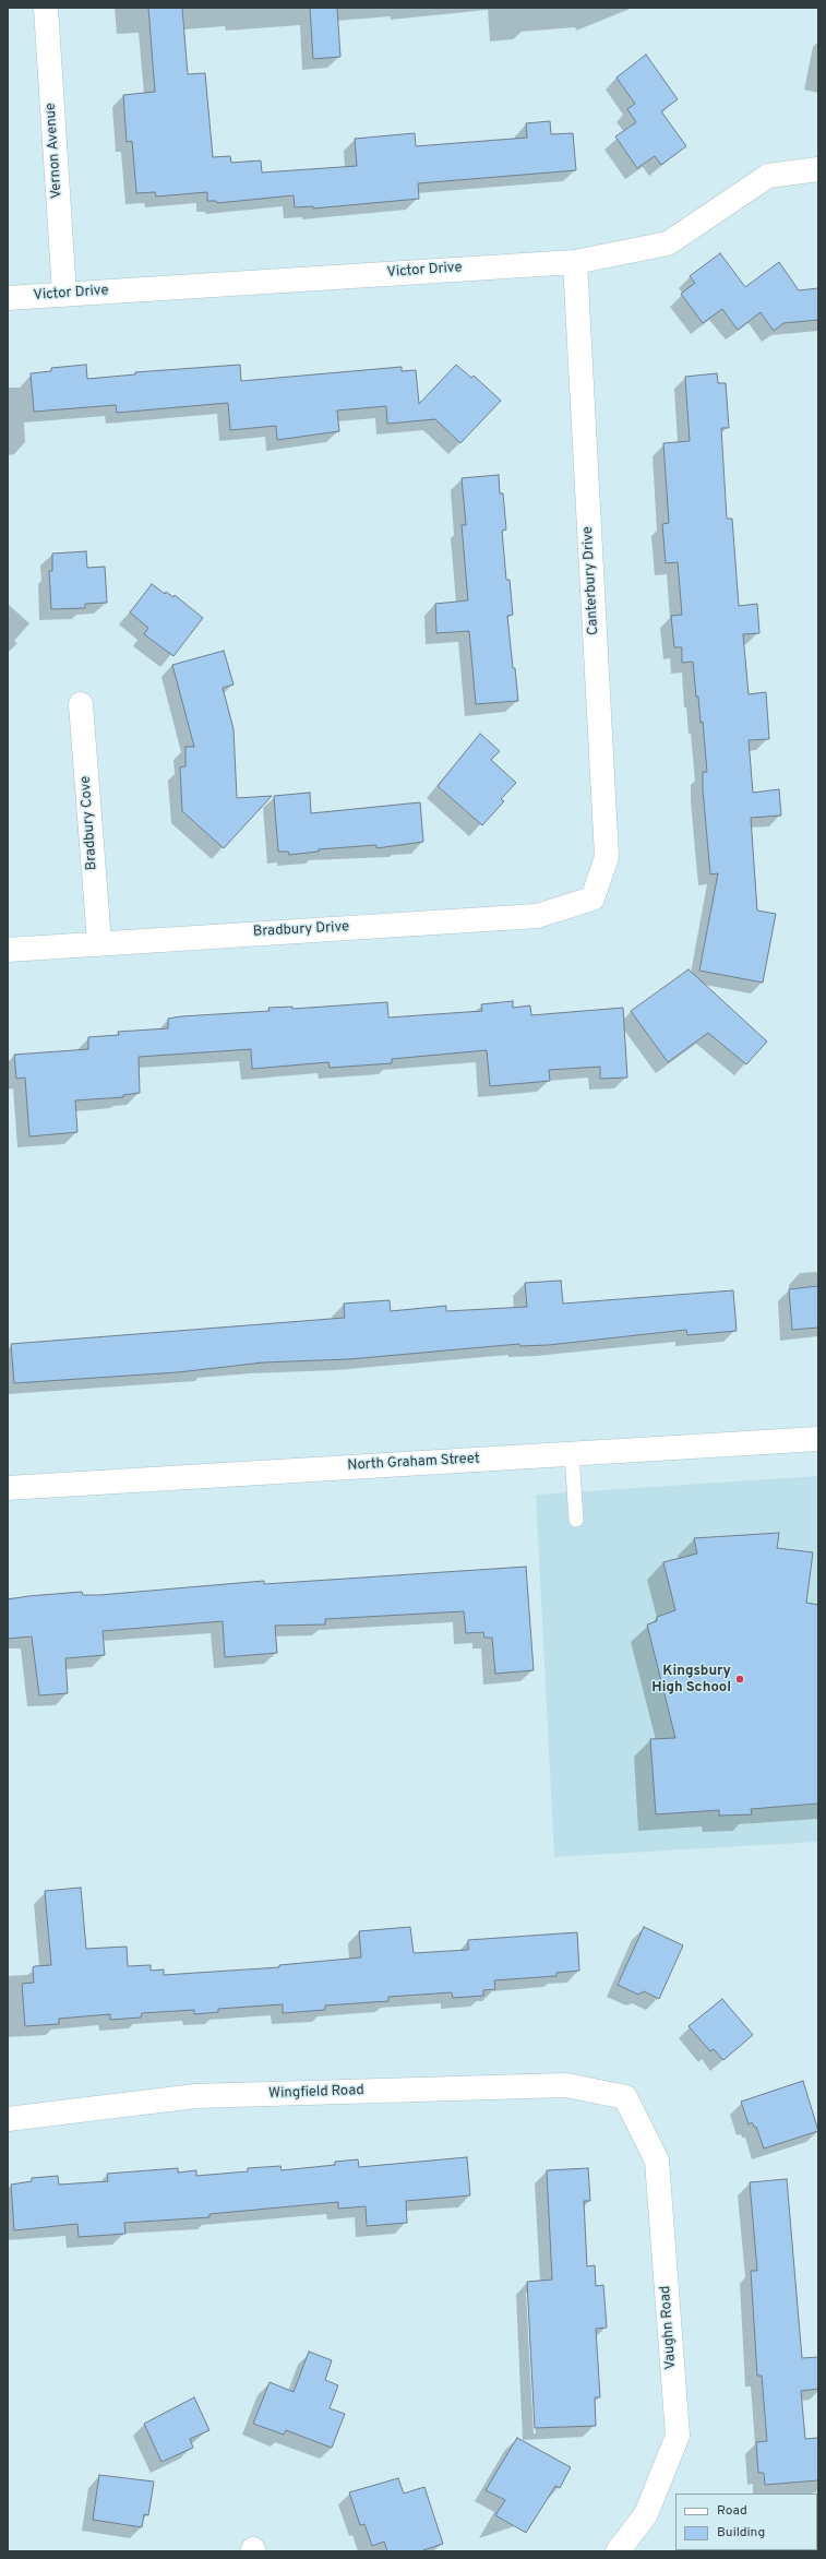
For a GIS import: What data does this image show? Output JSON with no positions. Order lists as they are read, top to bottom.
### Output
{
  "streets": {
    "street": [
      "Vernon Avenue",
      "Victor Drive",
      "Canterbury Drive",
      "Bradbury Cove",
      "Bradbury Drive",
      "North Graham Street",
      "Wingfield Road",
      "Vaughn Road"
    ]
  },
  "crossings": [
    ["Vernon Avenue", "Victor Drive"],
    ["Victor Drive", "Canterbury Drive"],
    ["Canterbury Drive", "Bradbury Drive"],
    ["Bradbury Cove", "Bradbury Drive"],
    ["Wingfield Road", "Vaughn Road"]
  ],
  "places": ["Kingsbury High School"],
  "legend": ["Road", "Building"]
}
